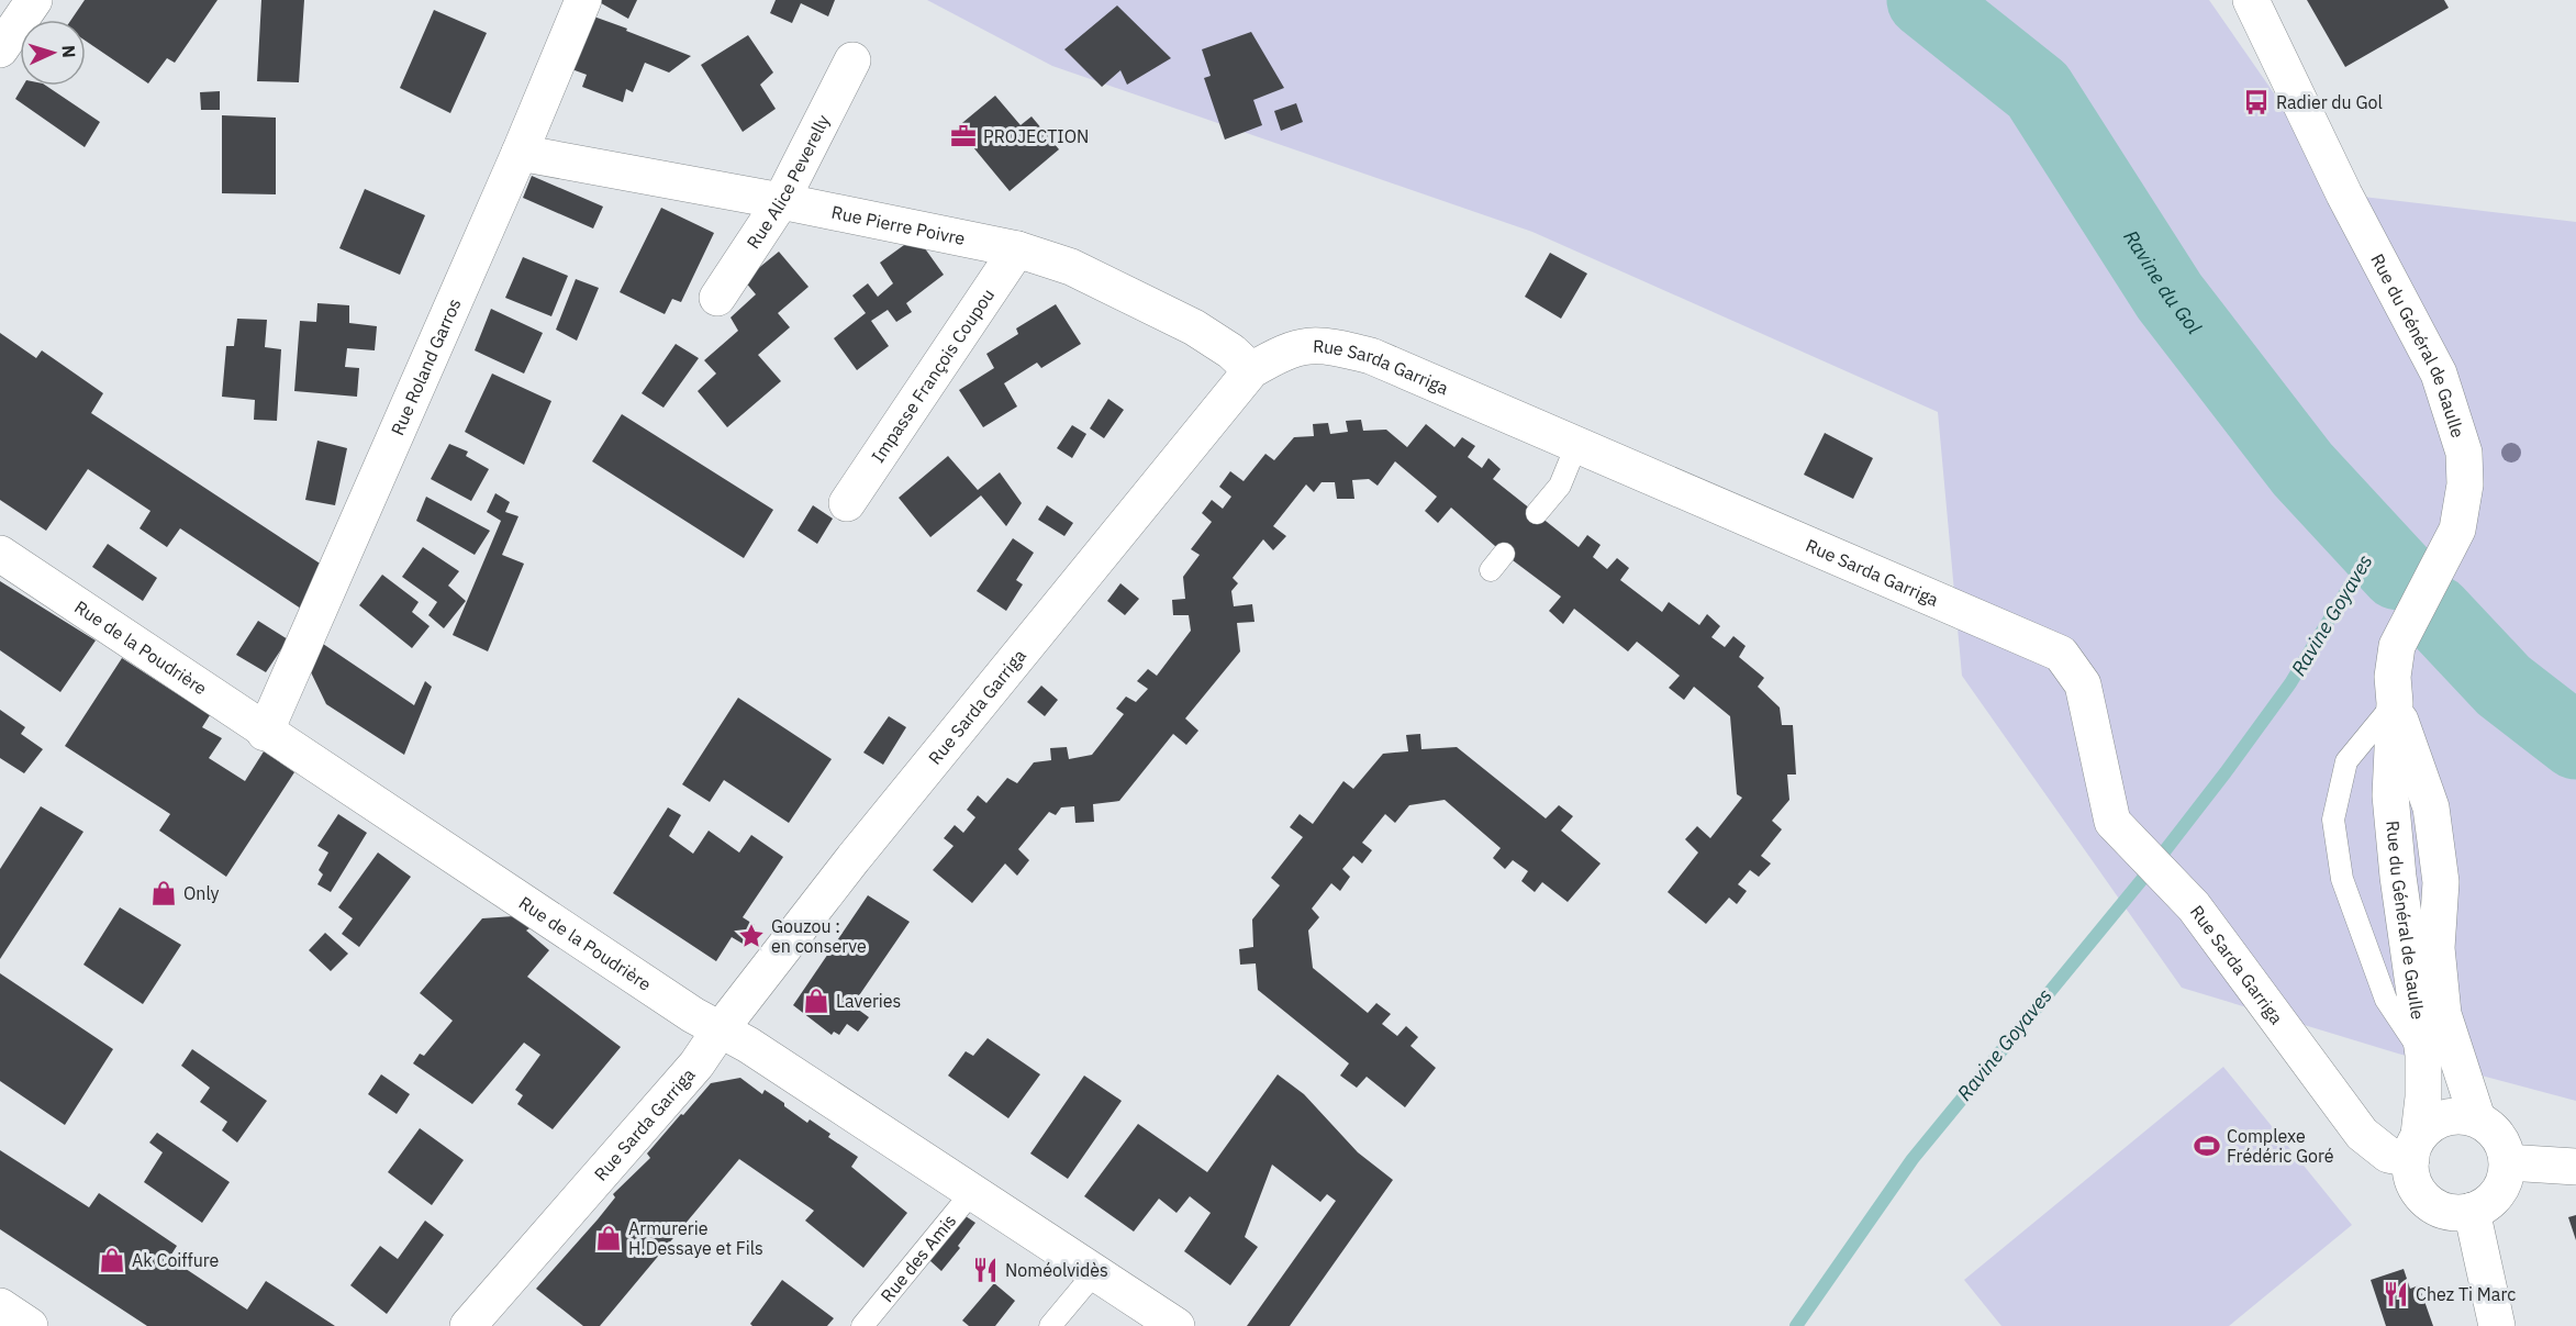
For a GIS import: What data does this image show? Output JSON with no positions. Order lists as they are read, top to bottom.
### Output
{
  "streets": {
    "street": [
      "Rue Alice Peverelly",
      "Rue Pierre Poivre",
      "Rue du Général de Gaulle",
      "Rue Roland Garros",
      "Rue Sarda Garriga",
      "Impasse François Coupou",
      "Rue de la Poudrière"
    ],
    "lane": ["Rue des Amis"]
  },
  "crossings": [
    ["Rue Alice Peverelly", "Rue Pierre Poivre"],
    ["Rue Pierre Poivre", "Rue Roland Garros"],
    ["Rue Pierre Poivre", "Rue Sarda Garriga"],
    ["Rue Pierre Poivre", "Impasse François Coupou"],
    ["Rue du Général de Gaulle", "Rue Sarda Garriga"],
    ["Rue Roland Garros", "Rue de la Poudrière"],
    ["Rue Sarda Garriga", "Rue de la Poudrière"],
    ["Rue de la Poudrière", "Rue des Amis"]
  ],
  "water": ["Ravine du Gol", "Ravine Goyaves"],
  "places": {
    "bus stop": ["Radier du Gol"],
    "office": ["PROJECTION"],
    "shop": [
      "Only",
      "Laveries",
      "Armurerie H.Dessaye et Fils",
      "Ak Coiffure"
    ],
    "place": ["Gouzou : en conserve"],
    "sports": ["Complexe Frédéric Goré"],
    "restaurant": ["Noméolvidès", "Chez Ti Marc"]
  },
  "north": "right"
}
